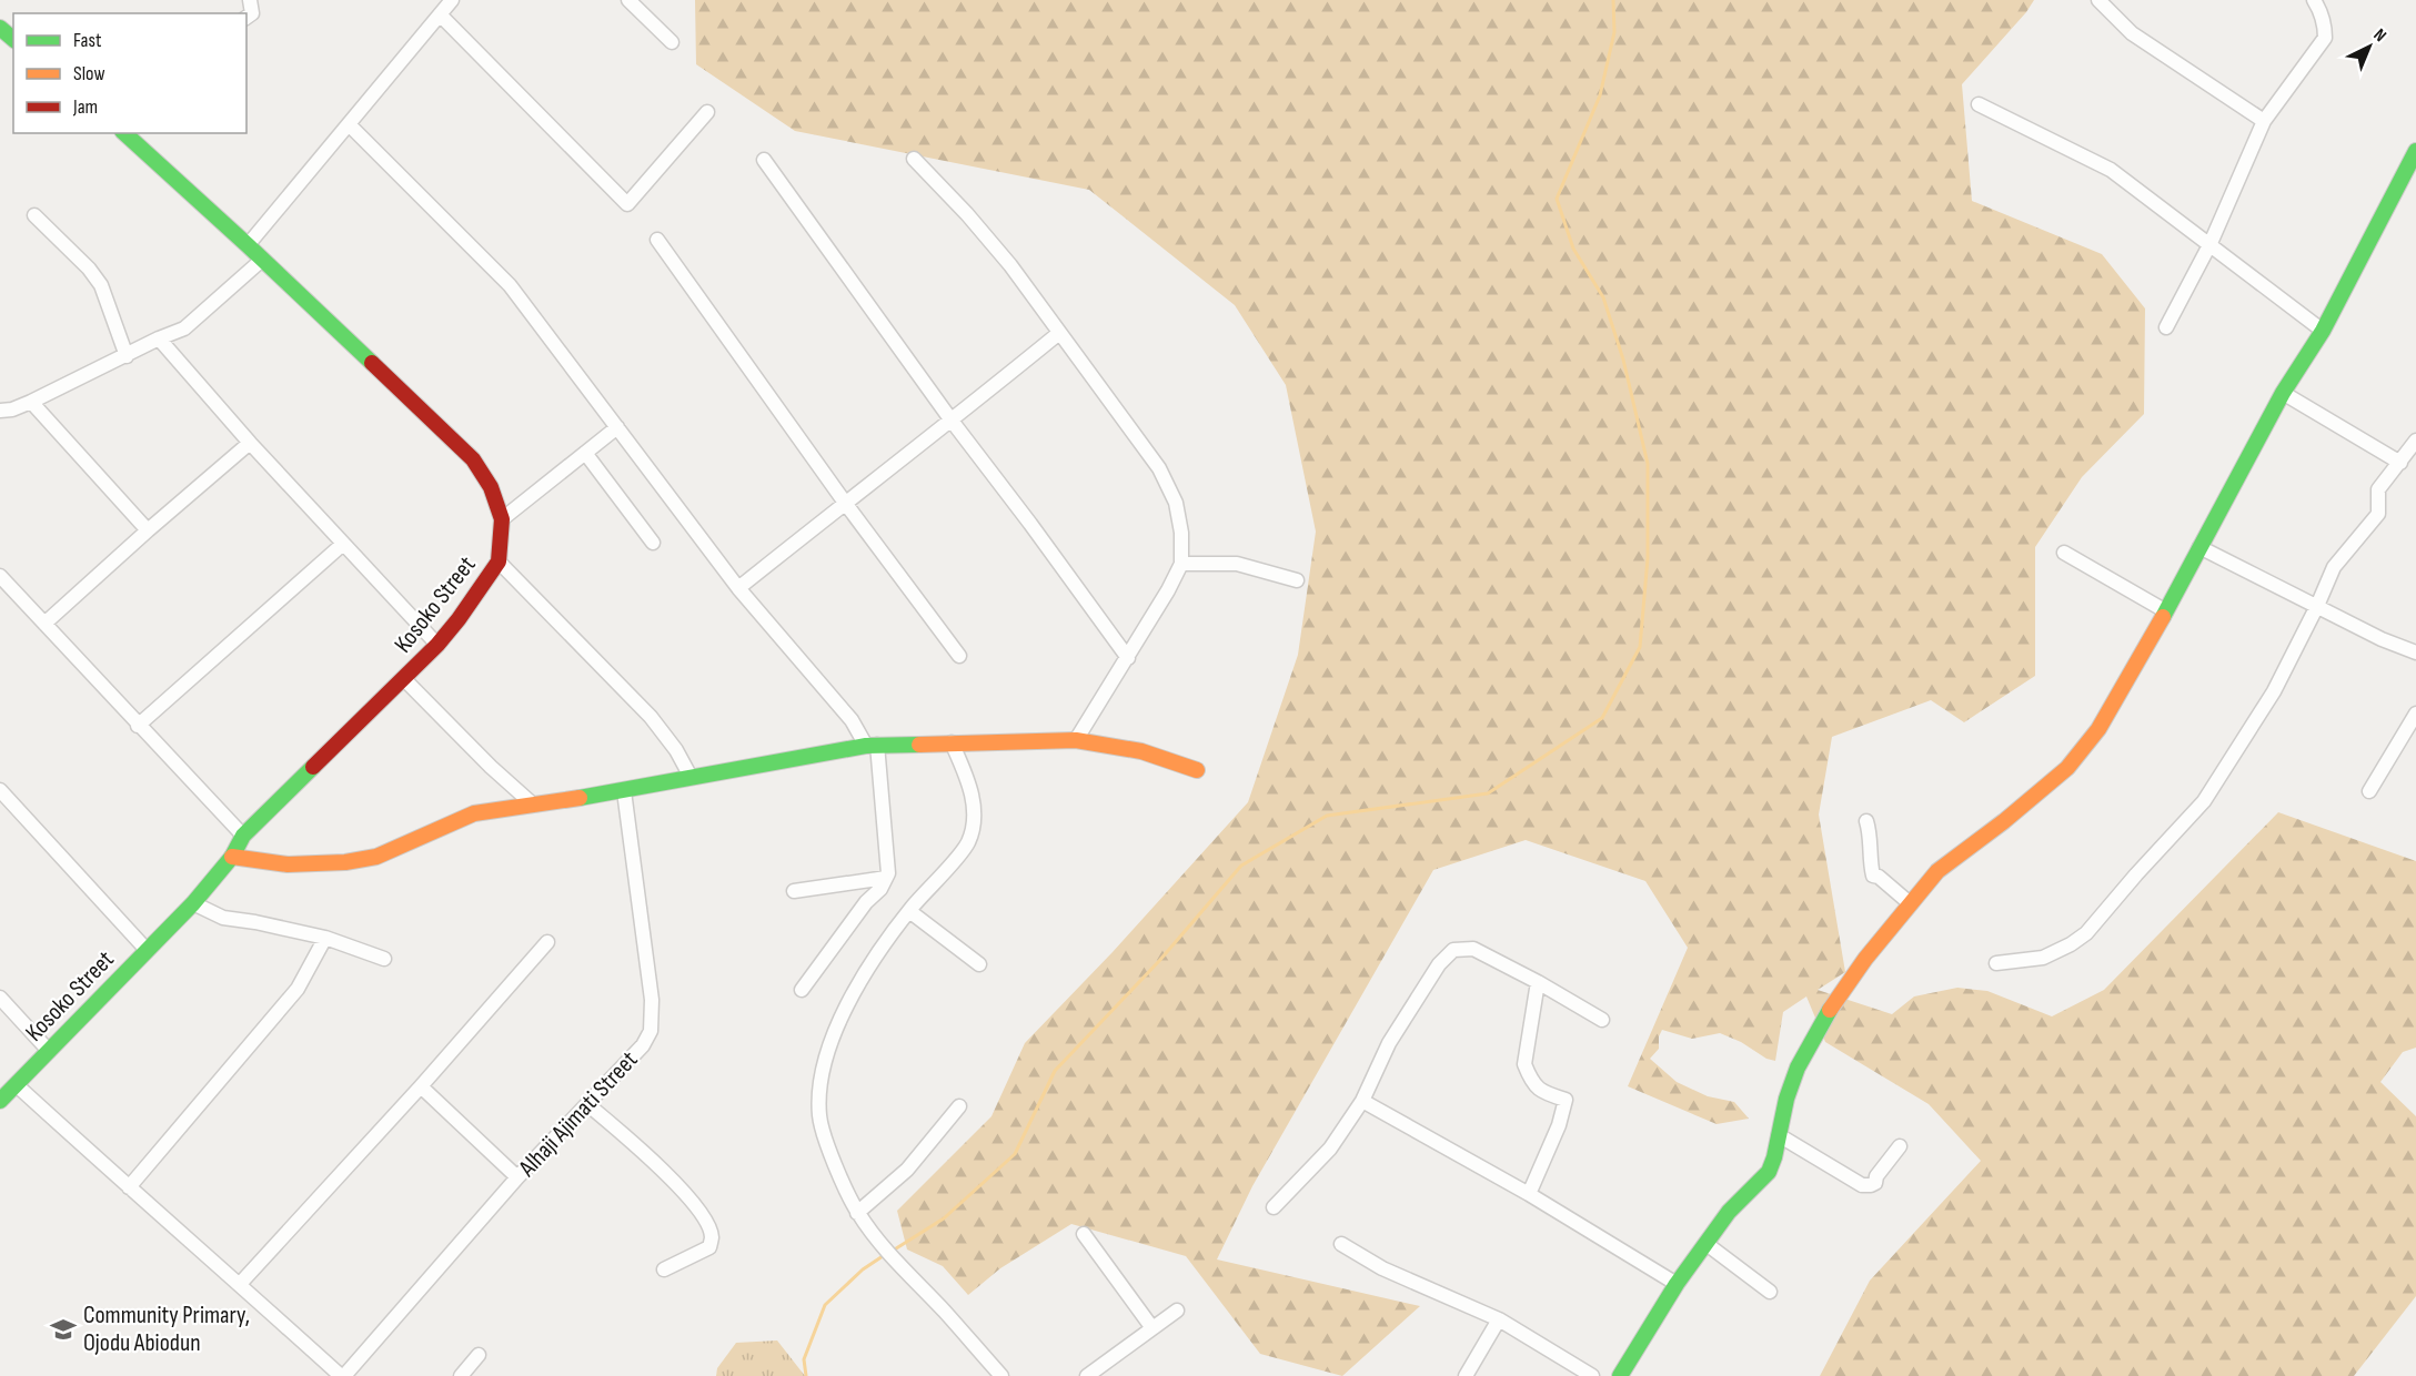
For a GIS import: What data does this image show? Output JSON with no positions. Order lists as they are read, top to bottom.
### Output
{
  "streets": {
    "street": ["Kosoko Street", "Alhaji Ajimati Street"]
  },
  "places": {
    "school or university": ["Community Primary, Ojodu Abiodun"]
  },
  "legend": ["Fast", "Slow", "Jam"],
  "north": "top right"
}
